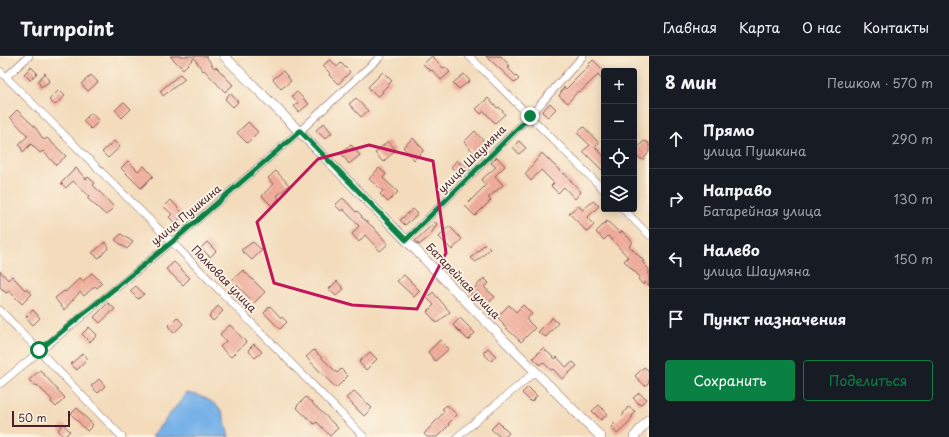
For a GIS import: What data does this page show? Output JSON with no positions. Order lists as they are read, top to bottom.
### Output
{
  "streets": {
    "street": [
      "улица Шаумяна",
      "улица Пушкина",
      "Полковая улица",
      "Батарейная улица"
    ]
  },
  "crossings": [
    ["улица Шаумяна", "Батарейная улица"],
    ["улица Пушкина", "Полковая улица"],
    ["улица Пушкина", "Батарейная улица"]
  ],
  "scale_bar": "50 m",
  "page": {
    "header": "Turnpoint",
    "nav": [
      "Главная",
      "Карта",
      "О нас",
      "Контакты"
    ],
    "heading": ["8 мин", "Пешком · 570 m"],
    "map_buttons": ["+", "−"],
    "list": [
      ["Прямо", "улица Пушкина", "290 m"],
      ["Направо", "Батарейная улица", "130 m"],
      ["Налево", "улица Шаумяна", "150 m"],
      "Пункт назначения"
    ],
    "buttons": ["Сохранить", "Поделиться"],
    "scale": "50 m"
  }
}
